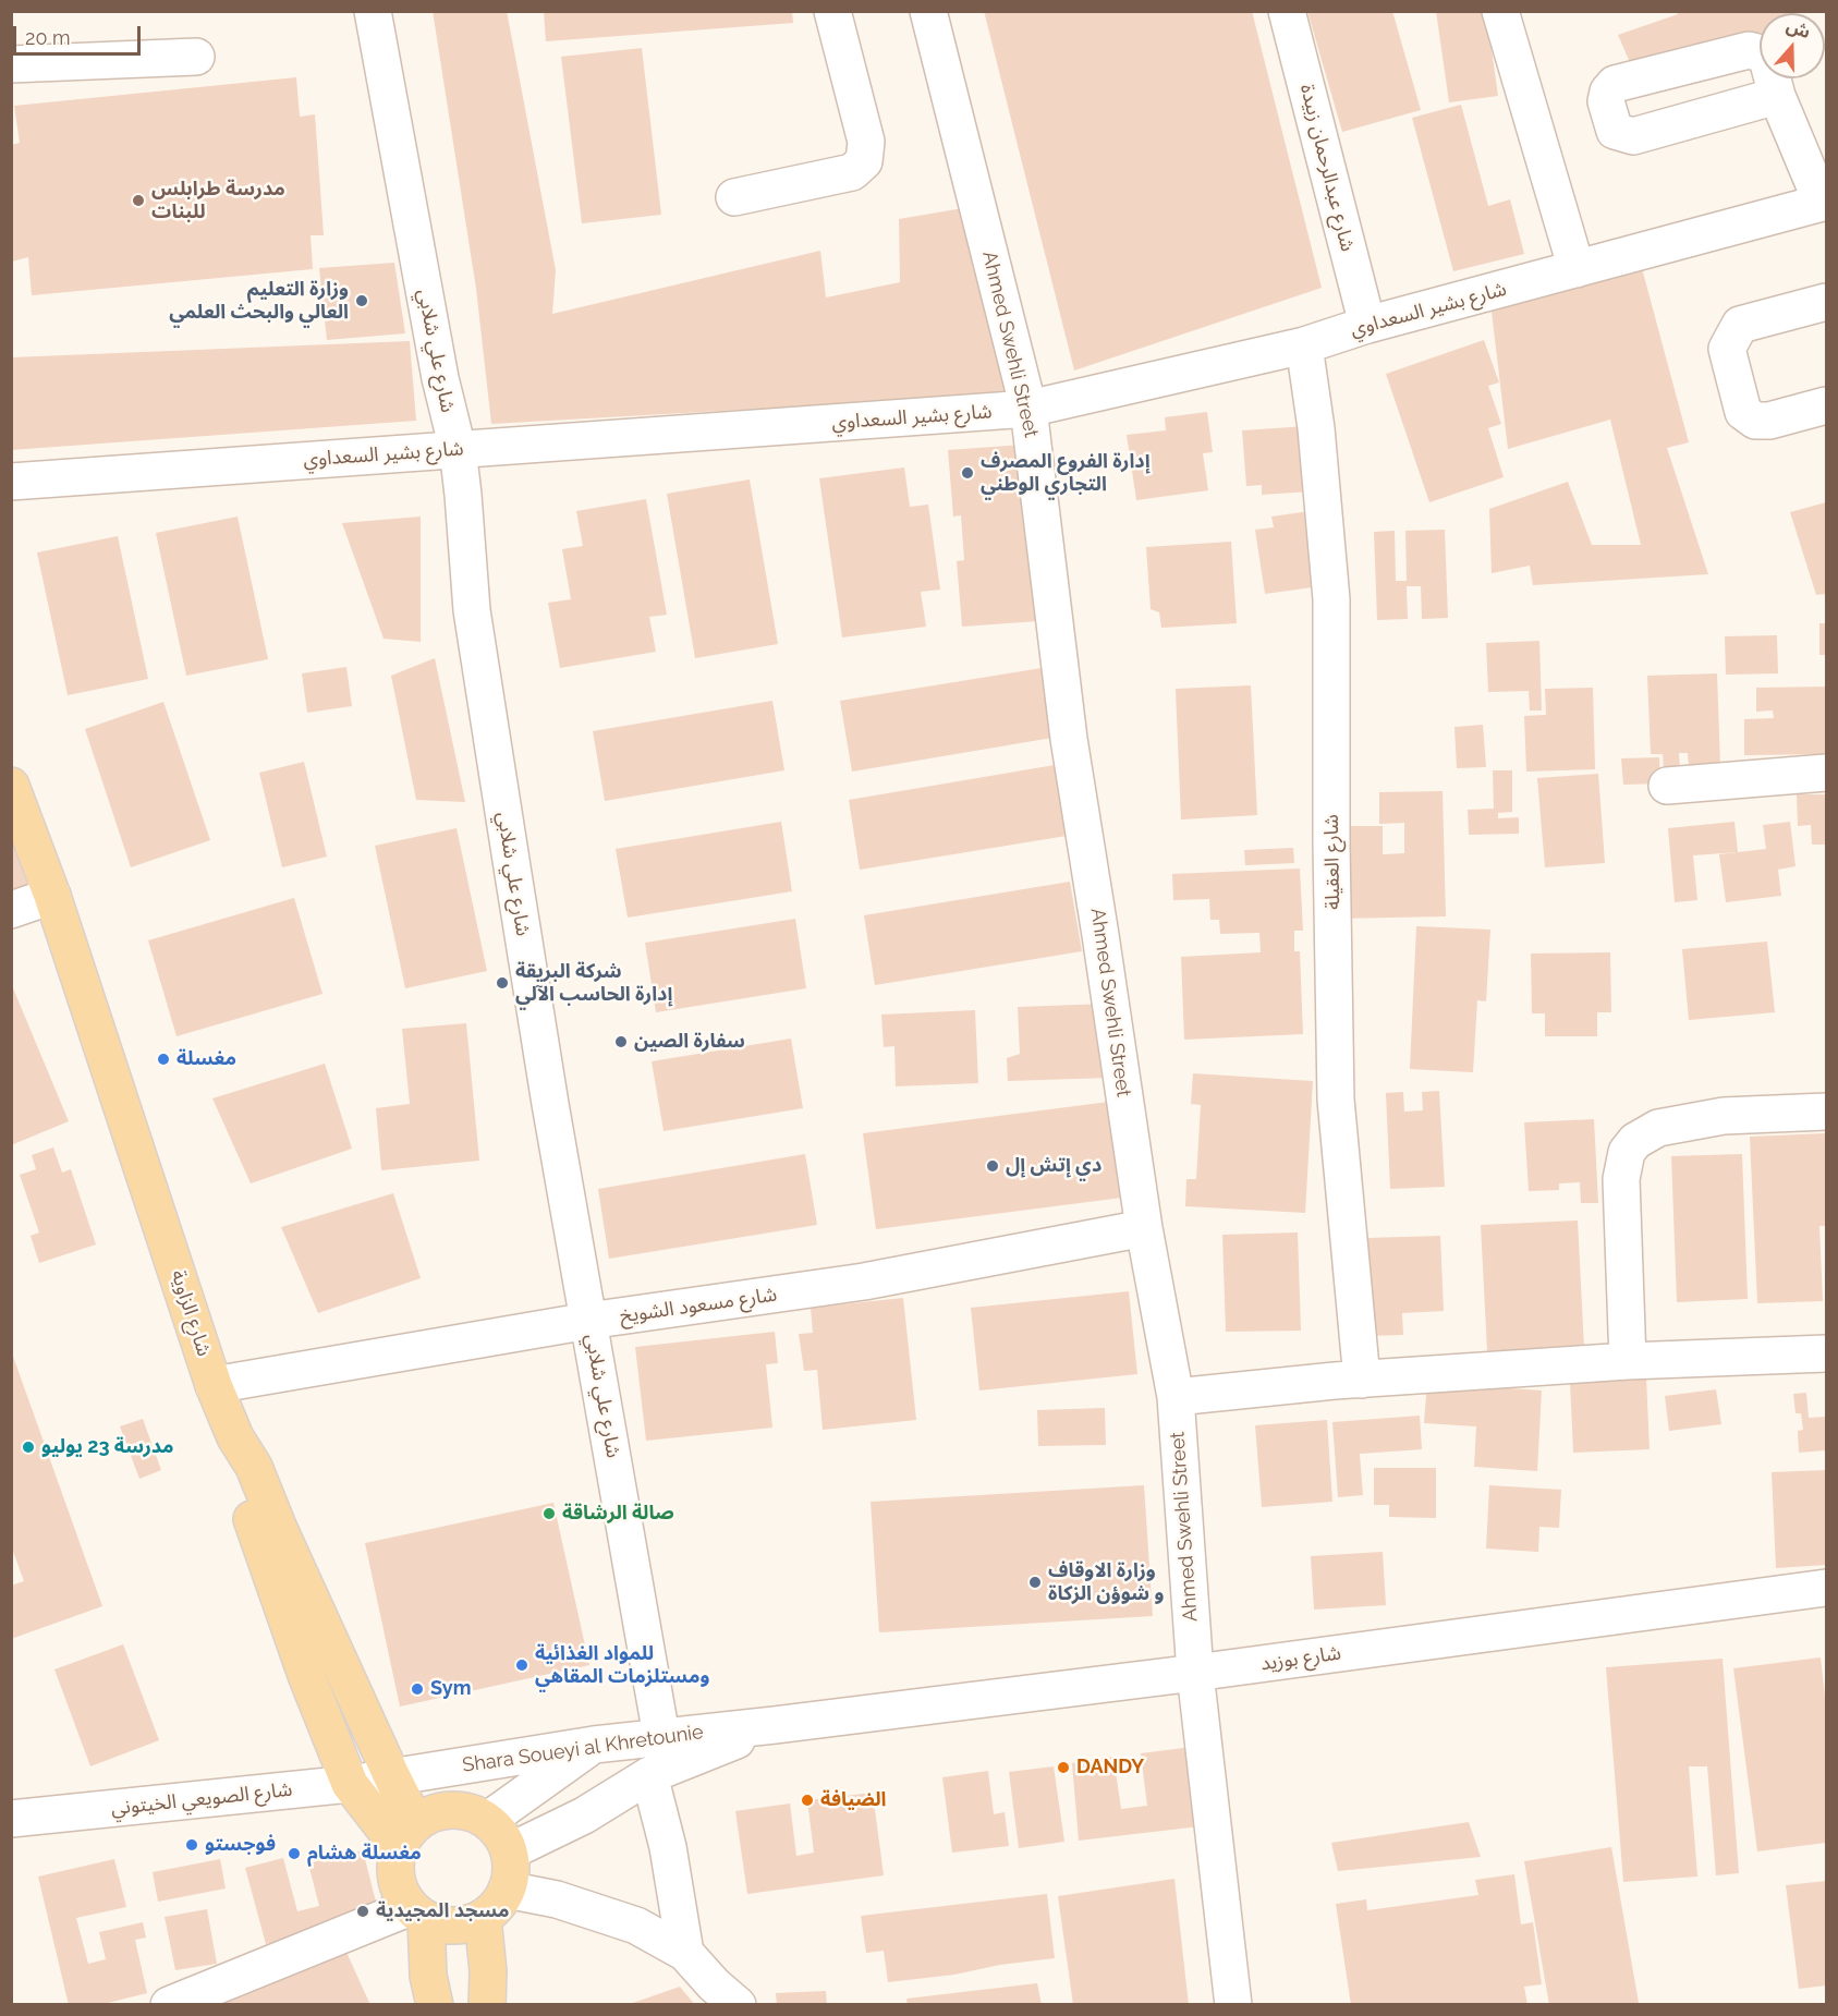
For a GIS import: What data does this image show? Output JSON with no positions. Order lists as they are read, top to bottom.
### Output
{
  "streets": {
    "main road": ["شارع الزاوية"],
    "street": [
      "شارع عبدالرحمان زبيدة",
      "شارع بشير السعداوي",
      "Ahmed Swehli Street",
      "شارع علي شلابي",
      "شارع العقيلة",
      "شارع مسعود الشويخ",
      "شارع بوزيد",
      "Shara Soueyi al Khretounie",
      "شارع الصويعي الخيتوني"
    ]
  },
  "crossings": [
    ["شارع عبدالرحمان زبيدة", "شارع بشير السعداوي"],
    ["شارع بشير السعداوي", "Ahmed Swehli Street"],
    ["شارع بشير السعداوي", "شارع علي شلابي"],
    ["شارع بشير السعداوي", "شارع العقيلة"],
    ["Ahmed Swehli Street", "شارع مسعود الشويخ"],
    ["Ahmed Swehli Street", "شارع بوزيد"],
    ["شارع علي شلابي", "شارع مسعود الشويخ"],
    ["شارع علي شلابي", "Shara Soueyi al Khretounie"],
    ["شارع مسعود الشويخ", "شارع الزاوية"],
    ["شارع الزاوية", "Shara Soueyi al Khretounie"],
    ["شارع الزاوية", "شارع الصويعي الخيتوني"],
    ["شارع بوزيد", "Shara Soueyi al Khretounie"],
    ["Shara Soueyi al Khretounie", "شارع الصويعي الخيتوني"]
  ],
  "places": [
    "مدرسة طرابلس للبنات",
    "وزارة التعليم العالي والبحث العلمي",
    "إدارة الفروع المصرف التجاري الوطني",
    "شركة البريقة إدارة الحاسب الآلي",
    "سفارة الصين",
    "مغسلة",
    "دي إتش إل",
    "مدرسة 23 يوليو",
    "صالة الرشاقة",
    "وزارة الاوقاف و شوؤن الزكاة",
    "للمواد الغذائية ومستلزمات المقاهي",
    "Sym",
    "DANDY",
    "الضيافة",
    "فوجستو",
    "مغسلة هشام",
    "مسجد المجيدية"
  ],
  "scale_bar": "20 m",
  "north": "top"
}
